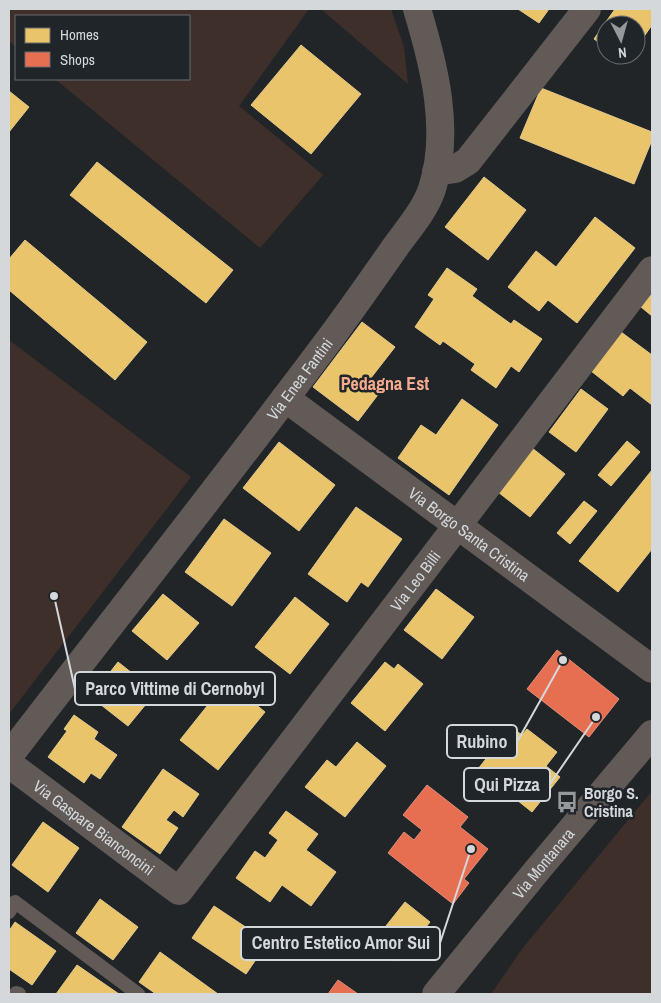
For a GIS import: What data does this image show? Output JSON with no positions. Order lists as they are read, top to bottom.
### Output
{
  "streets": {
    "main road": ["Via Montanara"],
    "street": [
      "Via Enea Fantini",
      "Via Borgo Santa Cristina",
      "Via Leo Billi",
      "Via Gaspare Bianconcini"
    ]
  },
  "crossings": [
    ["Via Enea Fantini", "Via Borgo Santa Cristina"],
    ["Via Borgo Santa Cristina", "Via Leo Billi"],
    ["Via Leo Billi", "Via Gaspare Bianconcini"]
  ],
  "districts": ["Pedagna Est"],
  "places": {
    "other": [
      "Parco Vittime di Cernobyl",
      "Rubino",
      "Qui Pizza",
      "Centro Estetico Amor Sui"
    ],
    "bus stop": ["Borgo S. Cristina"]
  },
  "legend": ["Homes", "Shops"],
  "north": "bottom"
}
